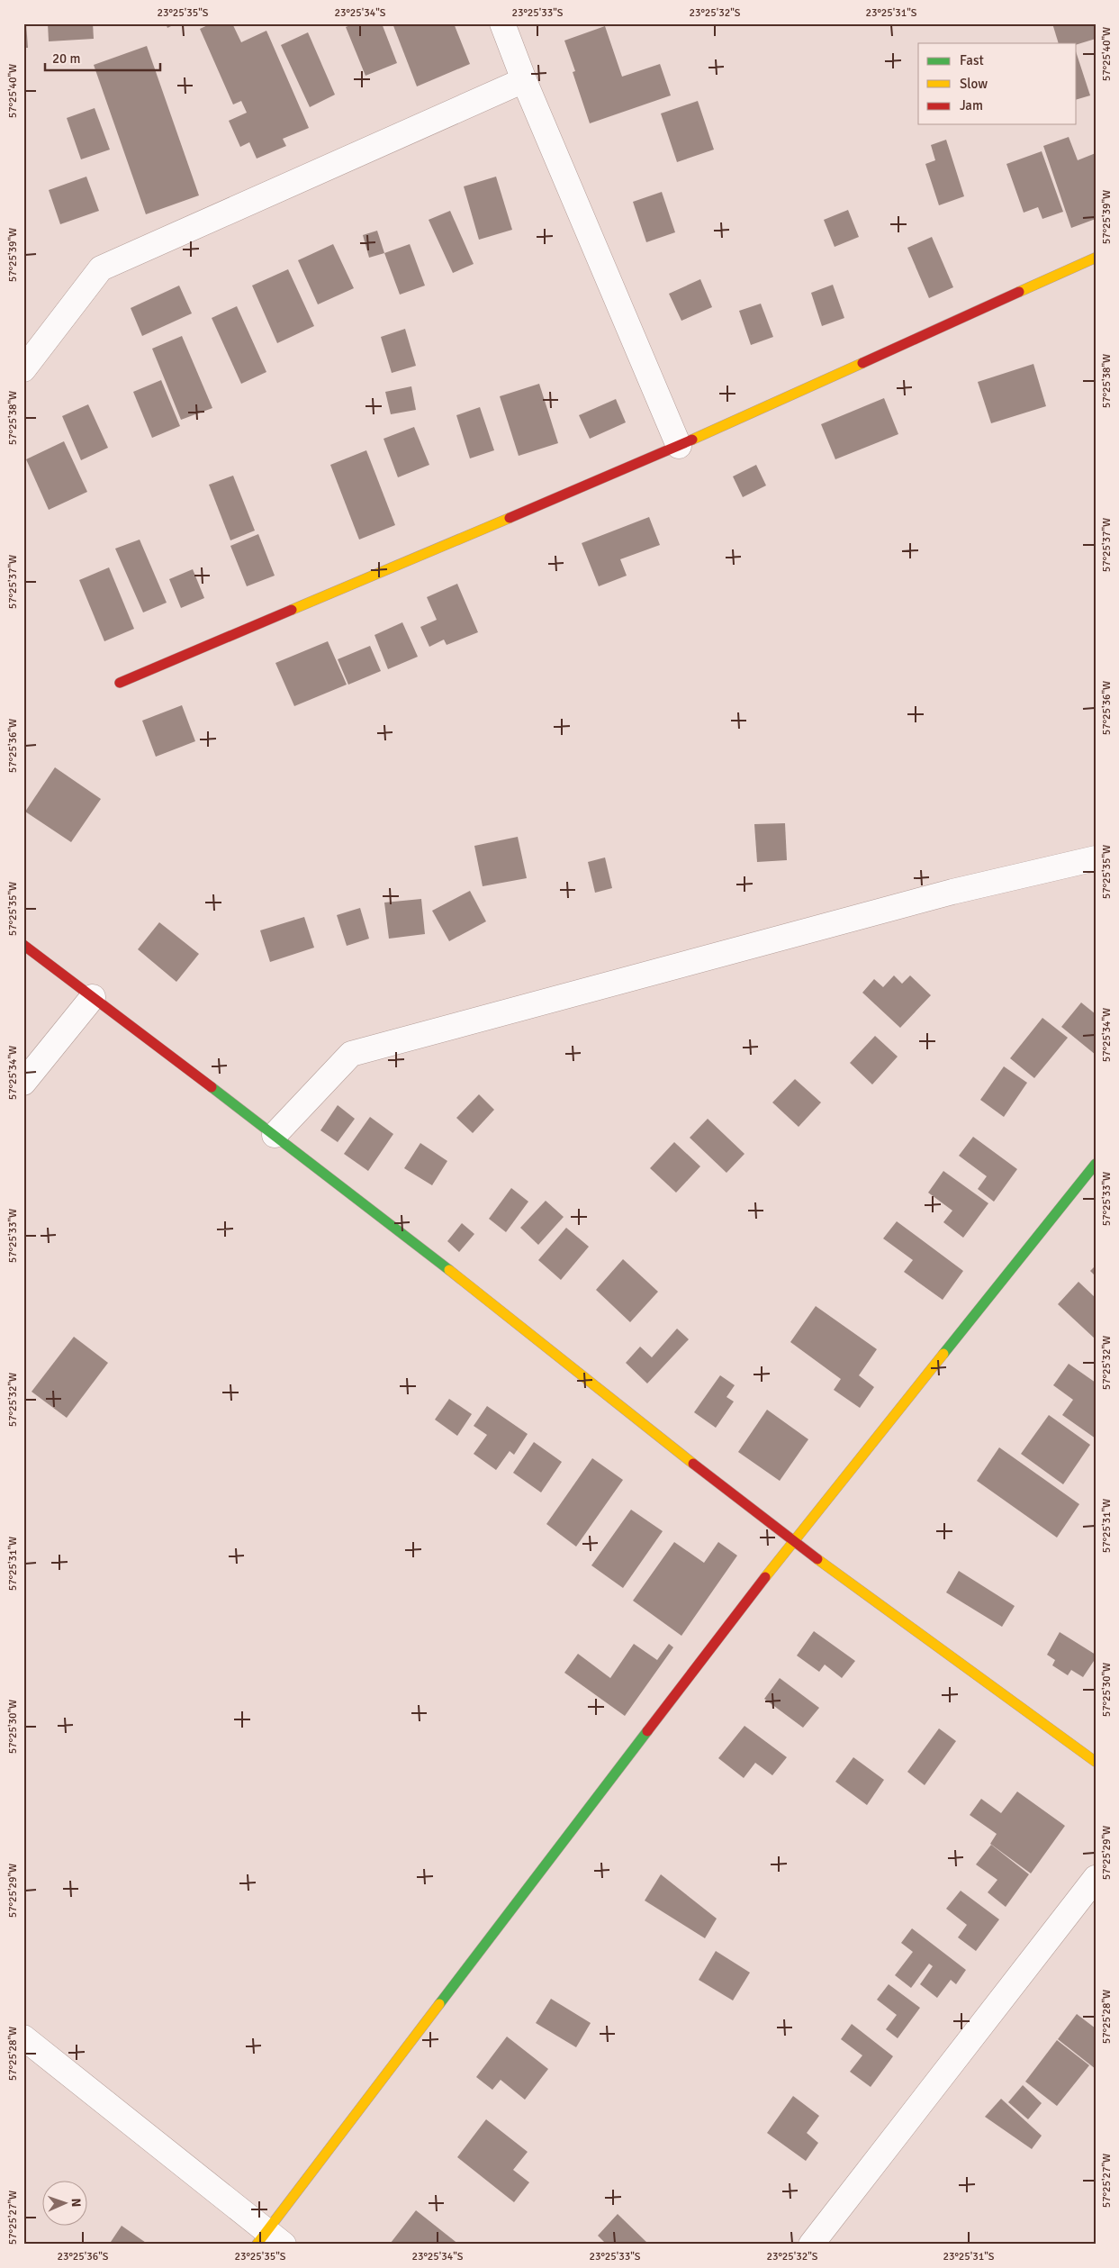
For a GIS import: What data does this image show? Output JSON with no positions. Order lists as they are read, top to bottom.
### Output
{
  "legend": ["Fast", "Slow", "Jam"],
  "scale_bar": "20 m",
  "north": "right",
  "coordinates": [
    "23°25'35\"S",
    "23°25'34\"S",
    "23°25'33\"S",
    "23°25'32\"S",
    "23°25'31\"S",
    "57°25'40\"W",
    "57°25'39\"W",
    "57°25'38\"W",
    "57°25'37\"W",
    "57°25'36\"W",
    "57°25'35\"W",
    "57°25'34\"W",
    "57°25'33\"W",
    "57°25'32\"W",
    "57°25'31\"W",
    "57°25'30\"W",
    "57°25'29\"W",
    "57°25'28\"W",
    "57°25'27\"W",
    "23°25'36\"S"
  ]
}
